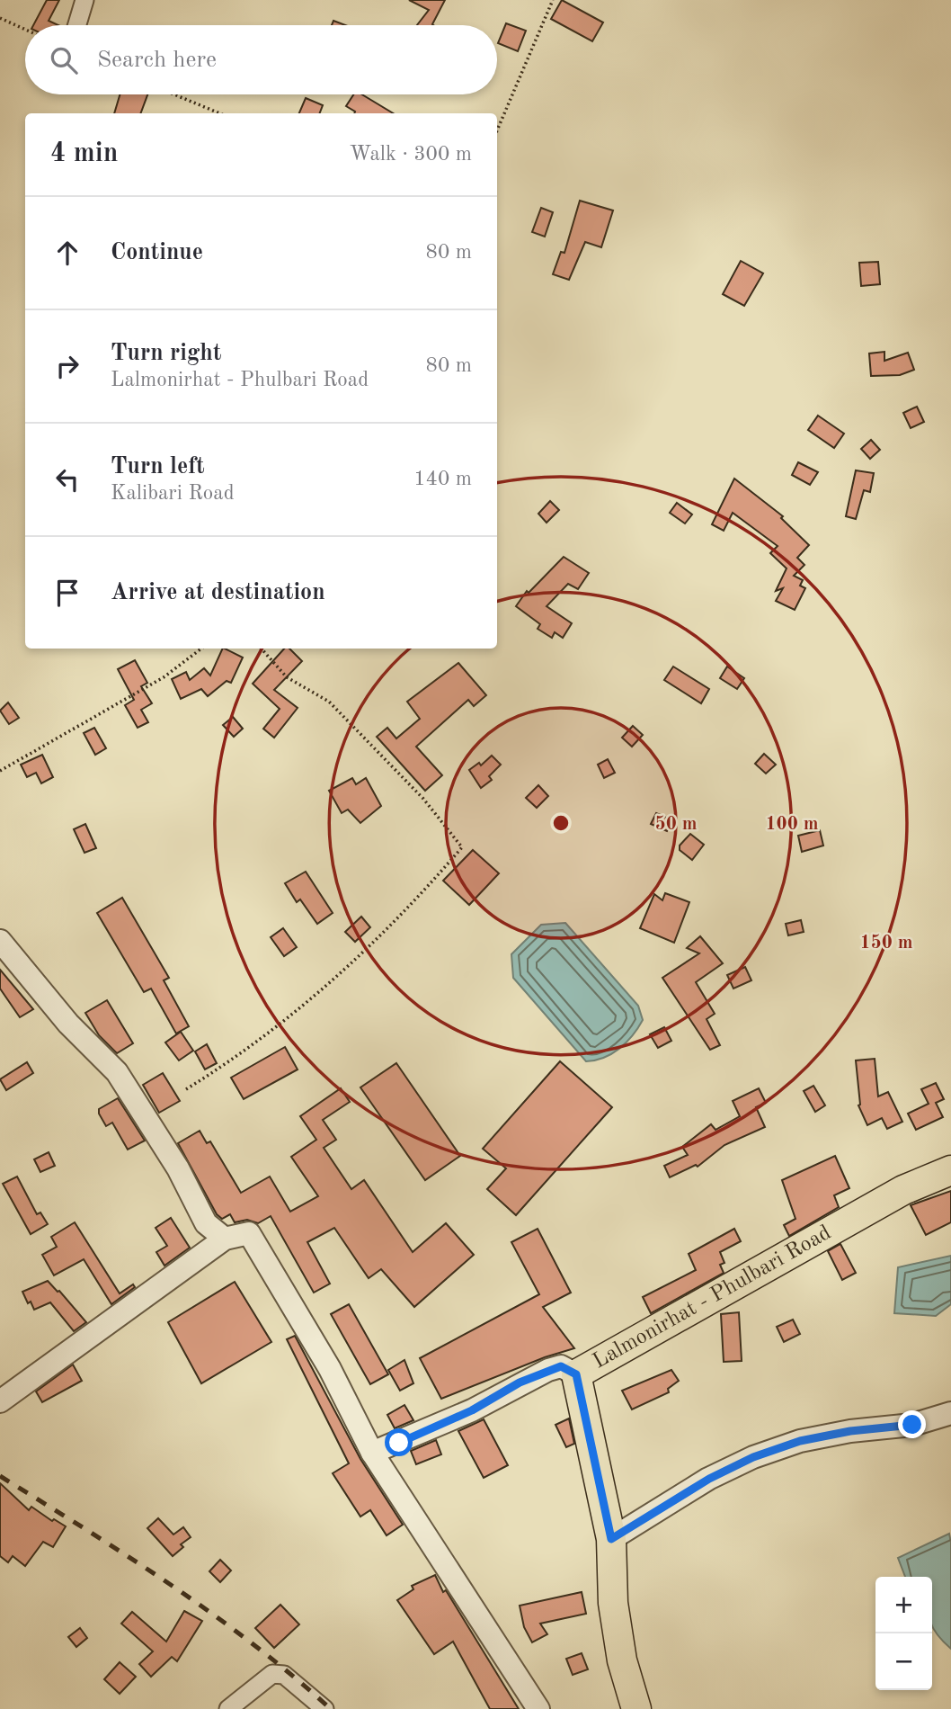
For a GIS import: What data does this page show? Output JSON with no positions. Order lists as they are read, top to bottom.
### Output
{
  "streets": {
    "main road": ["Lalmonirhat - Phulbari Road"]
  },
  "page": {
    "search": "Search here",
    "heading": ["4 min", "Walk · 300 m"],
    "list": [
      ["Continue", "80 m"],
      ["Turn right", "Lalmonirhat - Phulbari Road", "80 m"],
      ["Turn left", "Kalibari Road", "140 m"],
      "Arrive at destination"
    ],
    "map_buttons": ["+", "−"]
  },
  "rings": ["50 m", "100 m", "150 m"]
}
